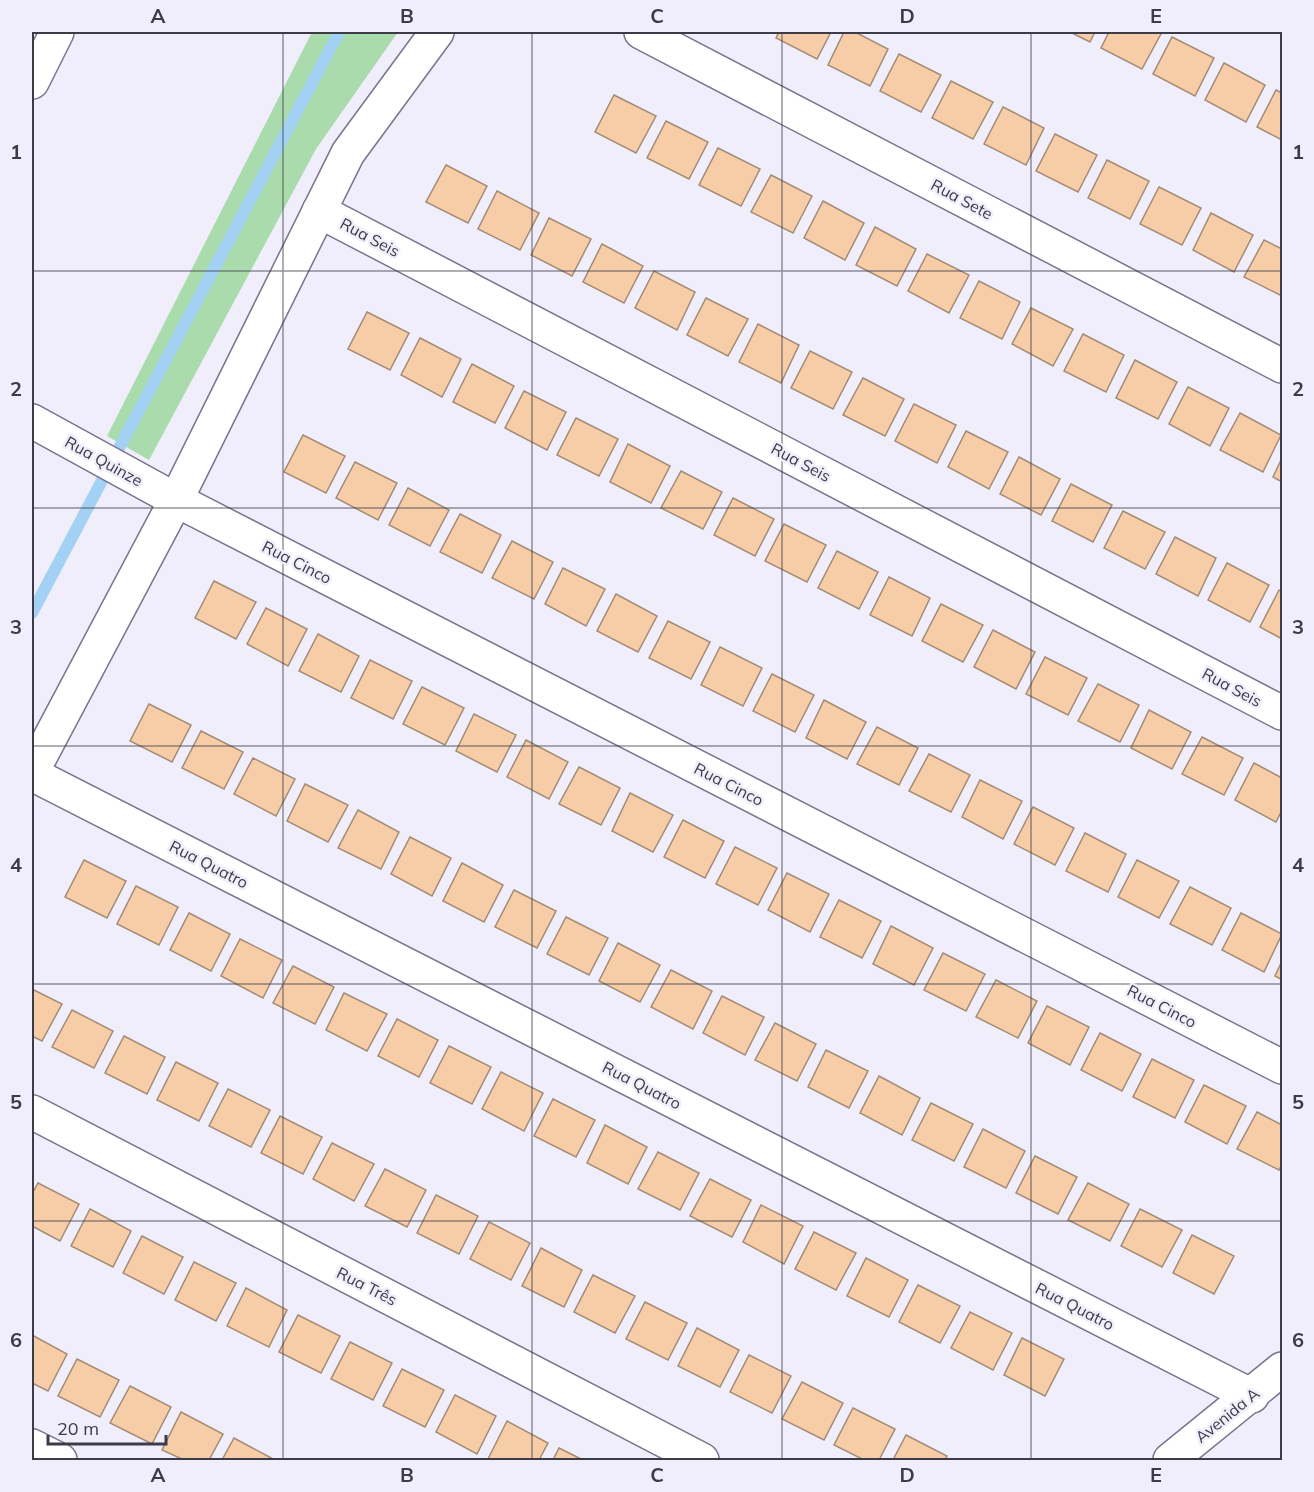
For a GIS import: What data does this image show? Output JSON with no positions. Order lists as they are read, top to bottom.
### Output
{
  "streets": {
    "street": [
      "Rua Sete",
      "Rua Seis",
      "Rua Quinze",
      "Rua Cinco",
      "Rua Quatro",
      "Rua Três",
      "Avenida A"
    ]
  },
  "crossings": [
    ["Rua Quinze", "Rua Cinco"],
    ["Rua Quatro", "Avenida A"]
  ],
  "scale_bar": "20 m",
  "grid": {
    "columns": [
      "A",
      "B",
      "C",
      "D",
      "E"
    ],
    "rows": [
      "1",
      "2",
      "3",
      "4",
      "5",
      "6"
    ]
  }
}
